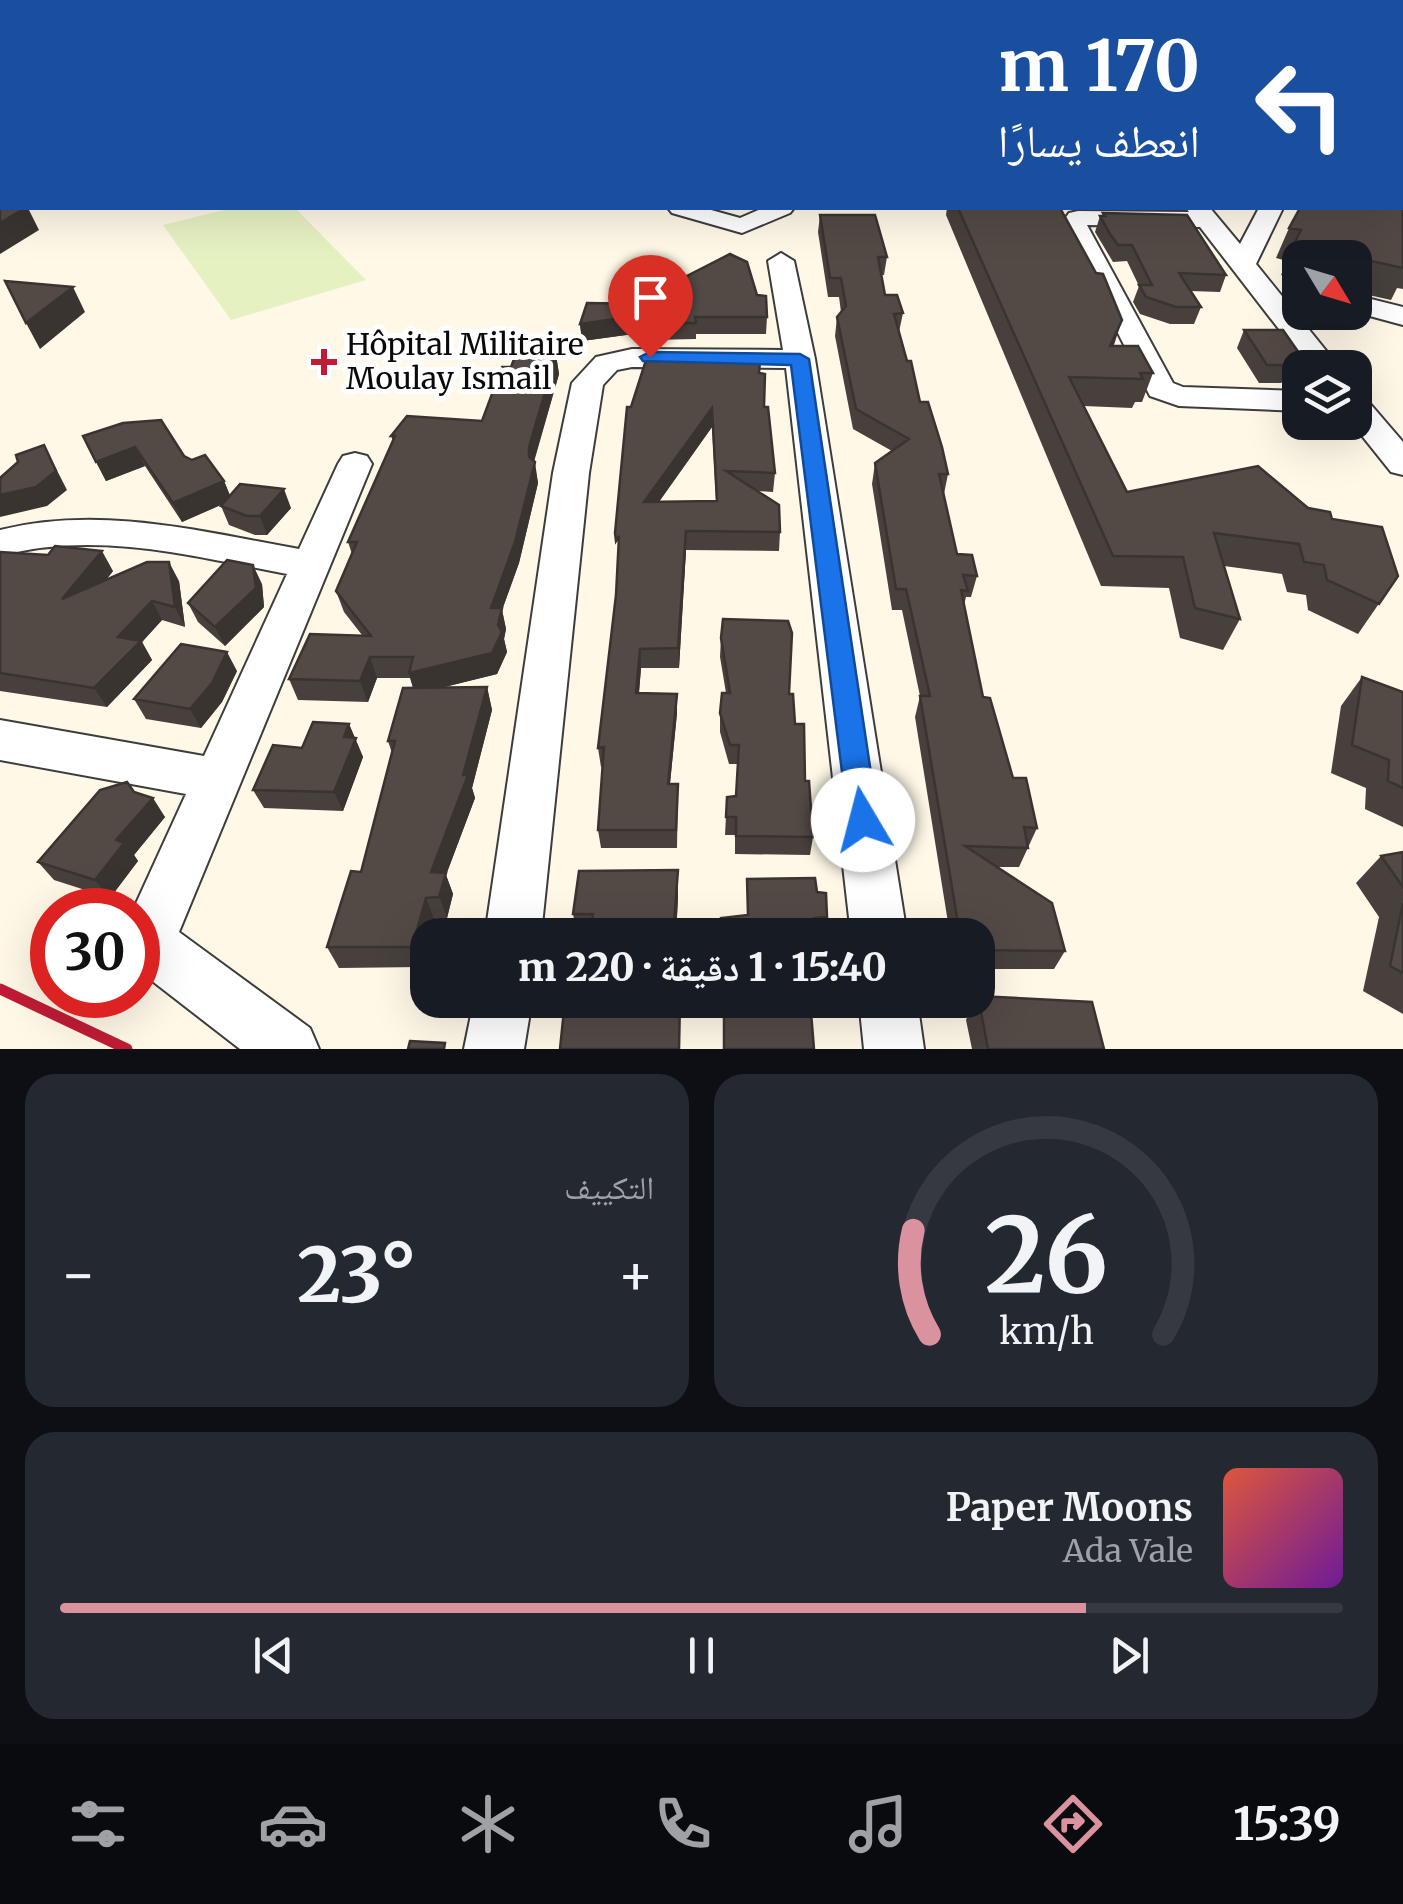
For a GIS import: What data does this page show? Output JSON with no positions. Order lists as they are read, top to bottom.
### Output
{
  "places": {
    "health": ["Hôpital Militaire Moulay Ismail"]
  },
  "north": "bottom right",
  "page": {
    "turn": ["170 m", "انعطف يسارًا"],
    "limit": "30",
    "trip": "15:40 · 1 دقيقة · 220 m",
    "tile": "التكييف",
    "heat": ["−", "23°", "+"],
    "song": ["Paper Moons", "Ada Vale"],
    "tabs": "15:39",
    "gauge": ["26", "km/h"]
  }
}
